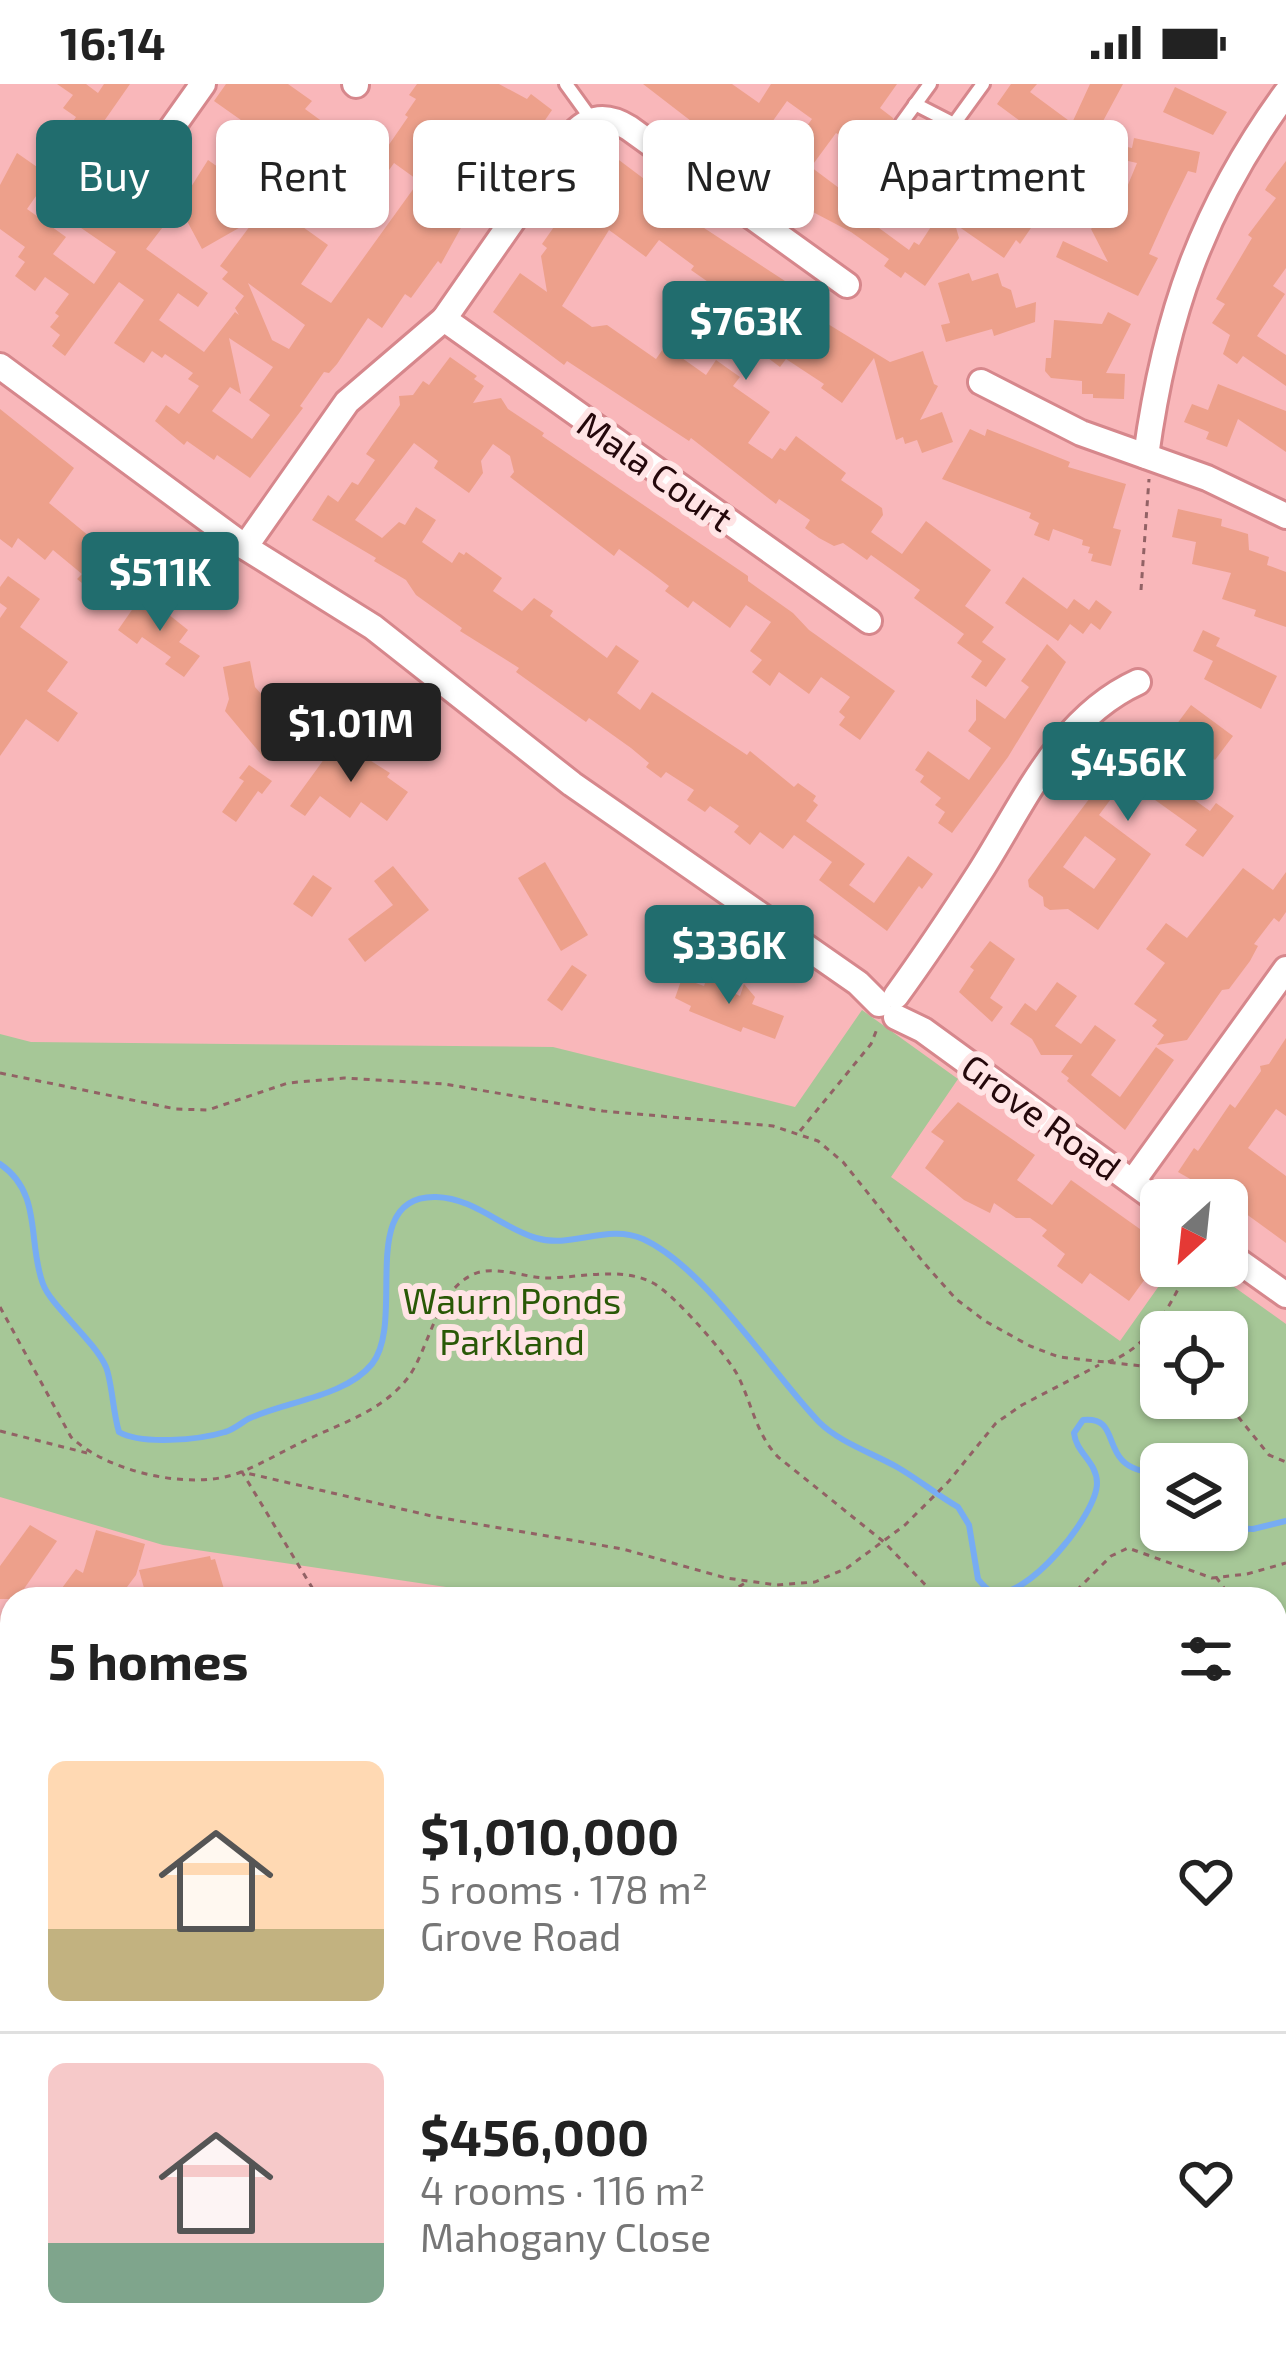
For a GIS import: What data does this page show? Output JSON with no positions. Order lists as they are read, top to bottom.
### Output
{
  "streets": {
    "street": ["Mala Court", "Grove Road"]
  },
  "parks": ["Waurn Ponds Parkland"],
  "north": "bottom left",
  "page": {
    "status": "16:14",
    "chip": [
      "Buy",
      "Rent",
      "Filters",
      "New",
      "Apartment"
    ],
    "price": [
      "$763K",
      "$511K",
      "$1.01M",
      "$456K",
      "$336K"
    ],
    "heading": "5 homes",
    "list": [
      {
        "name": "$1,010,000",
        "note": "5 rooms · 178 m² · Grove Road"
      },
      {
        "name": "$456,000",
        "note": "4 rooms · 116 m² · Mahogany Close"
      }
    ]
  }
}
